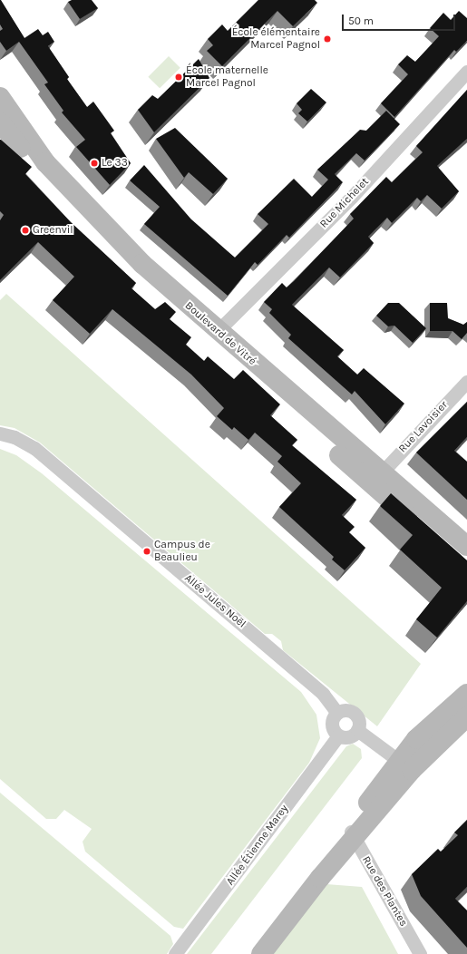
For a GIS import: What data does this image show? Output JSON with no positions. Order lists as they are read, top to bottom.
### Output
{
  "streets": {
    "main road": ["Boulevard de Vitré"],
    "street": [
      "Rue Michelet",
      "Rue Lavoisier",
      "Allée Jules Noël",
      "Allée Étienne Marey",
      "Rue des Plantes"
    ]
  },
  "crossings": [
    ["Rue Michelet", "Boulevard de Vitré"],
    ["Boulevard de Vitré", "Rue Lavoisier"],
    ["Allée Jules Noël", "Allée Étienne Marey"]
  ],
  "places": [
    "École élémentaire Marcel Pagnol",
    "École maternelle Marcel Pagnol",
    "Le 33",
    "Greenvil",
    "Campus de Beaulieu"
  ],
  "scale_bar": "50 m"
}
